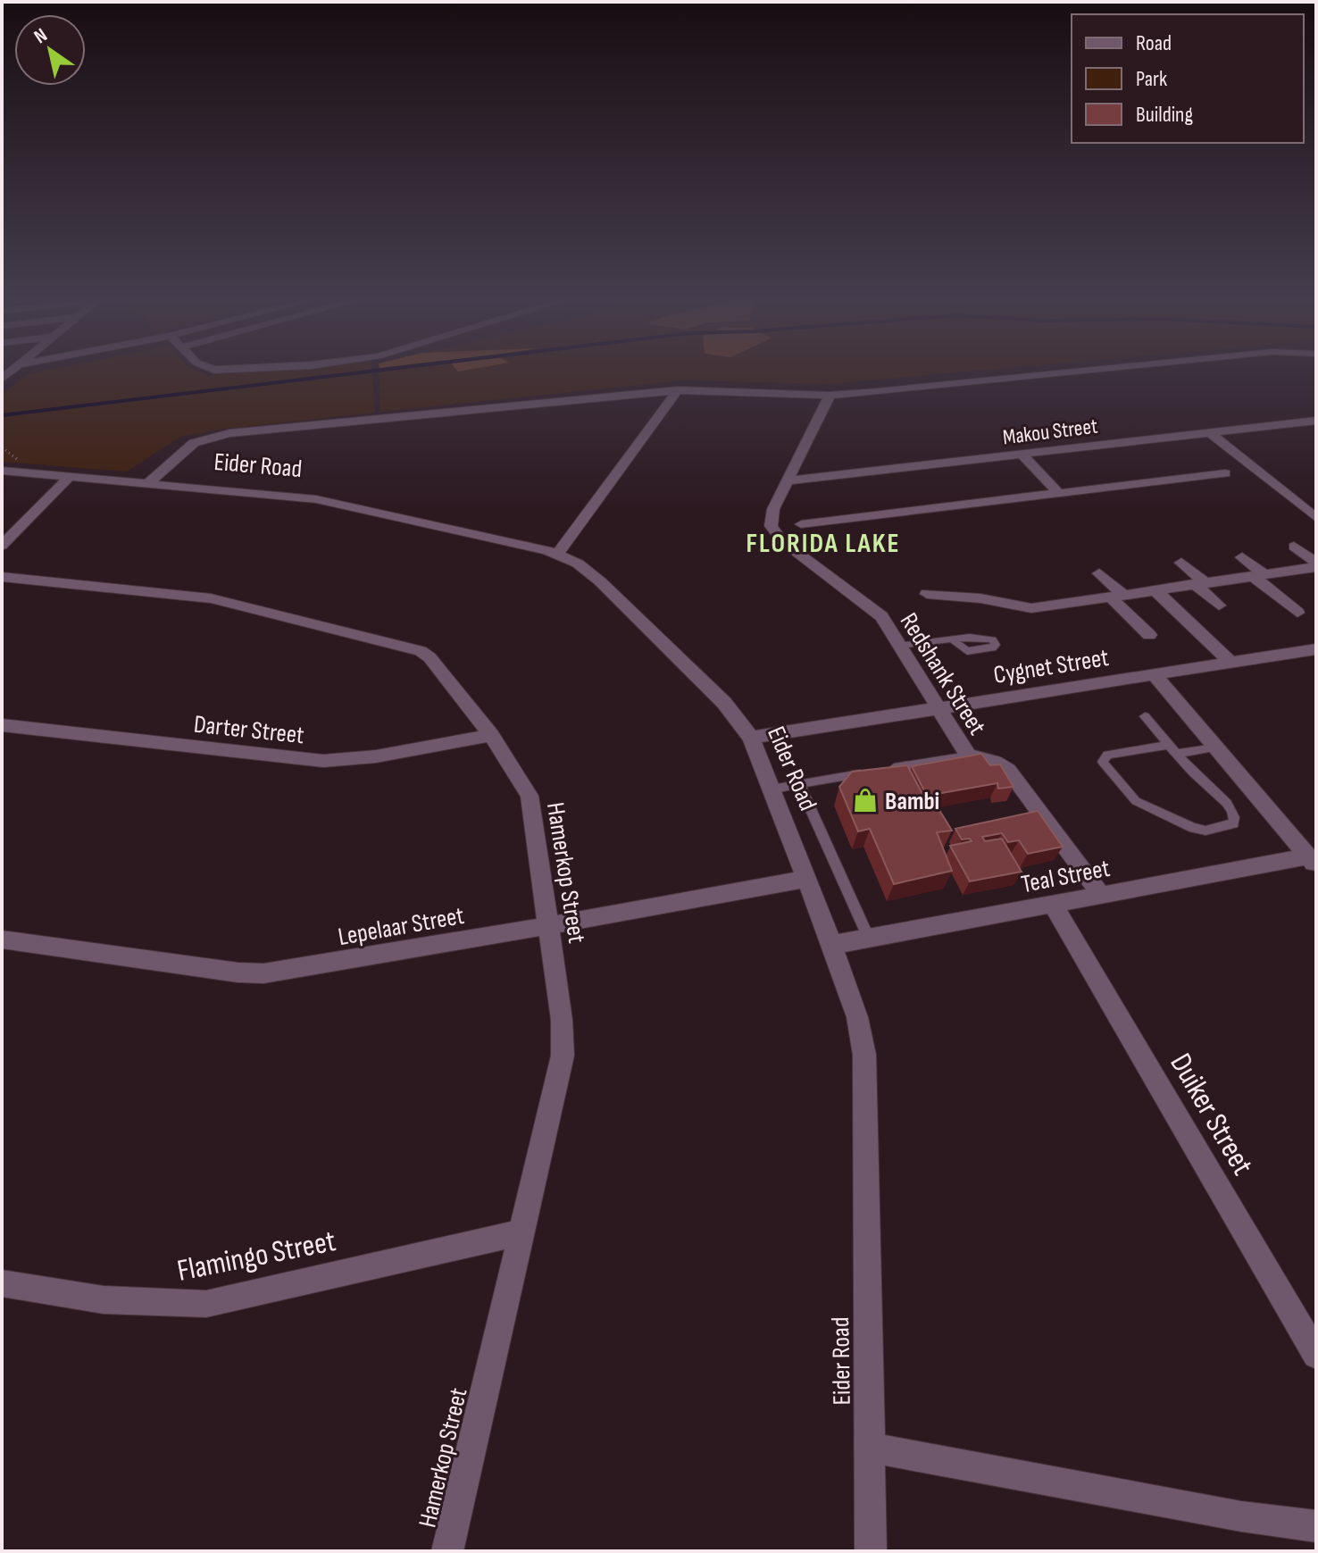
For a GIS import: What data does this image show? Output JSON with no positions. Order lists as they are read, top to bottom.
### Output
{
  "streets": {
    "street": [
      "Makou Street",
      "Eider Road",
      "Cygnet Street",
      "Redshank Street",
      "Darter Street",
      "Hamerkop Street",
      "Teal Street",
      "Lepelaar Street",
      "Duiker Street",
      "Flamingo Street"
    ]
  },
  "crossings": [
    ["Makou Street", "Redshank Street"],
    ["Eider Road", "Cygnet Street"],
    ["Eider Road", "Teal Street"],
    ["Eider Road", "Lepelaar Street"],
    ["Cygnet Street", "Redshank Street"],
    ["Redshank Street", "Teal Street"],
    ["Darter Street", "Hamerkop Street"],
    ["Hamerkop Street", "Lepelaar Street"],
    ["Hamerkop Street", "Flamingo Street"],
    ["Teal Street", "Duiker Street"]
  ],
  "districts": ["FLORIDA LAKE"],
  "places": {
    "shop": ["Bambi"]
  },
  "legend": ["Road", "Park", "Building"],
  "north": "top left"
}
